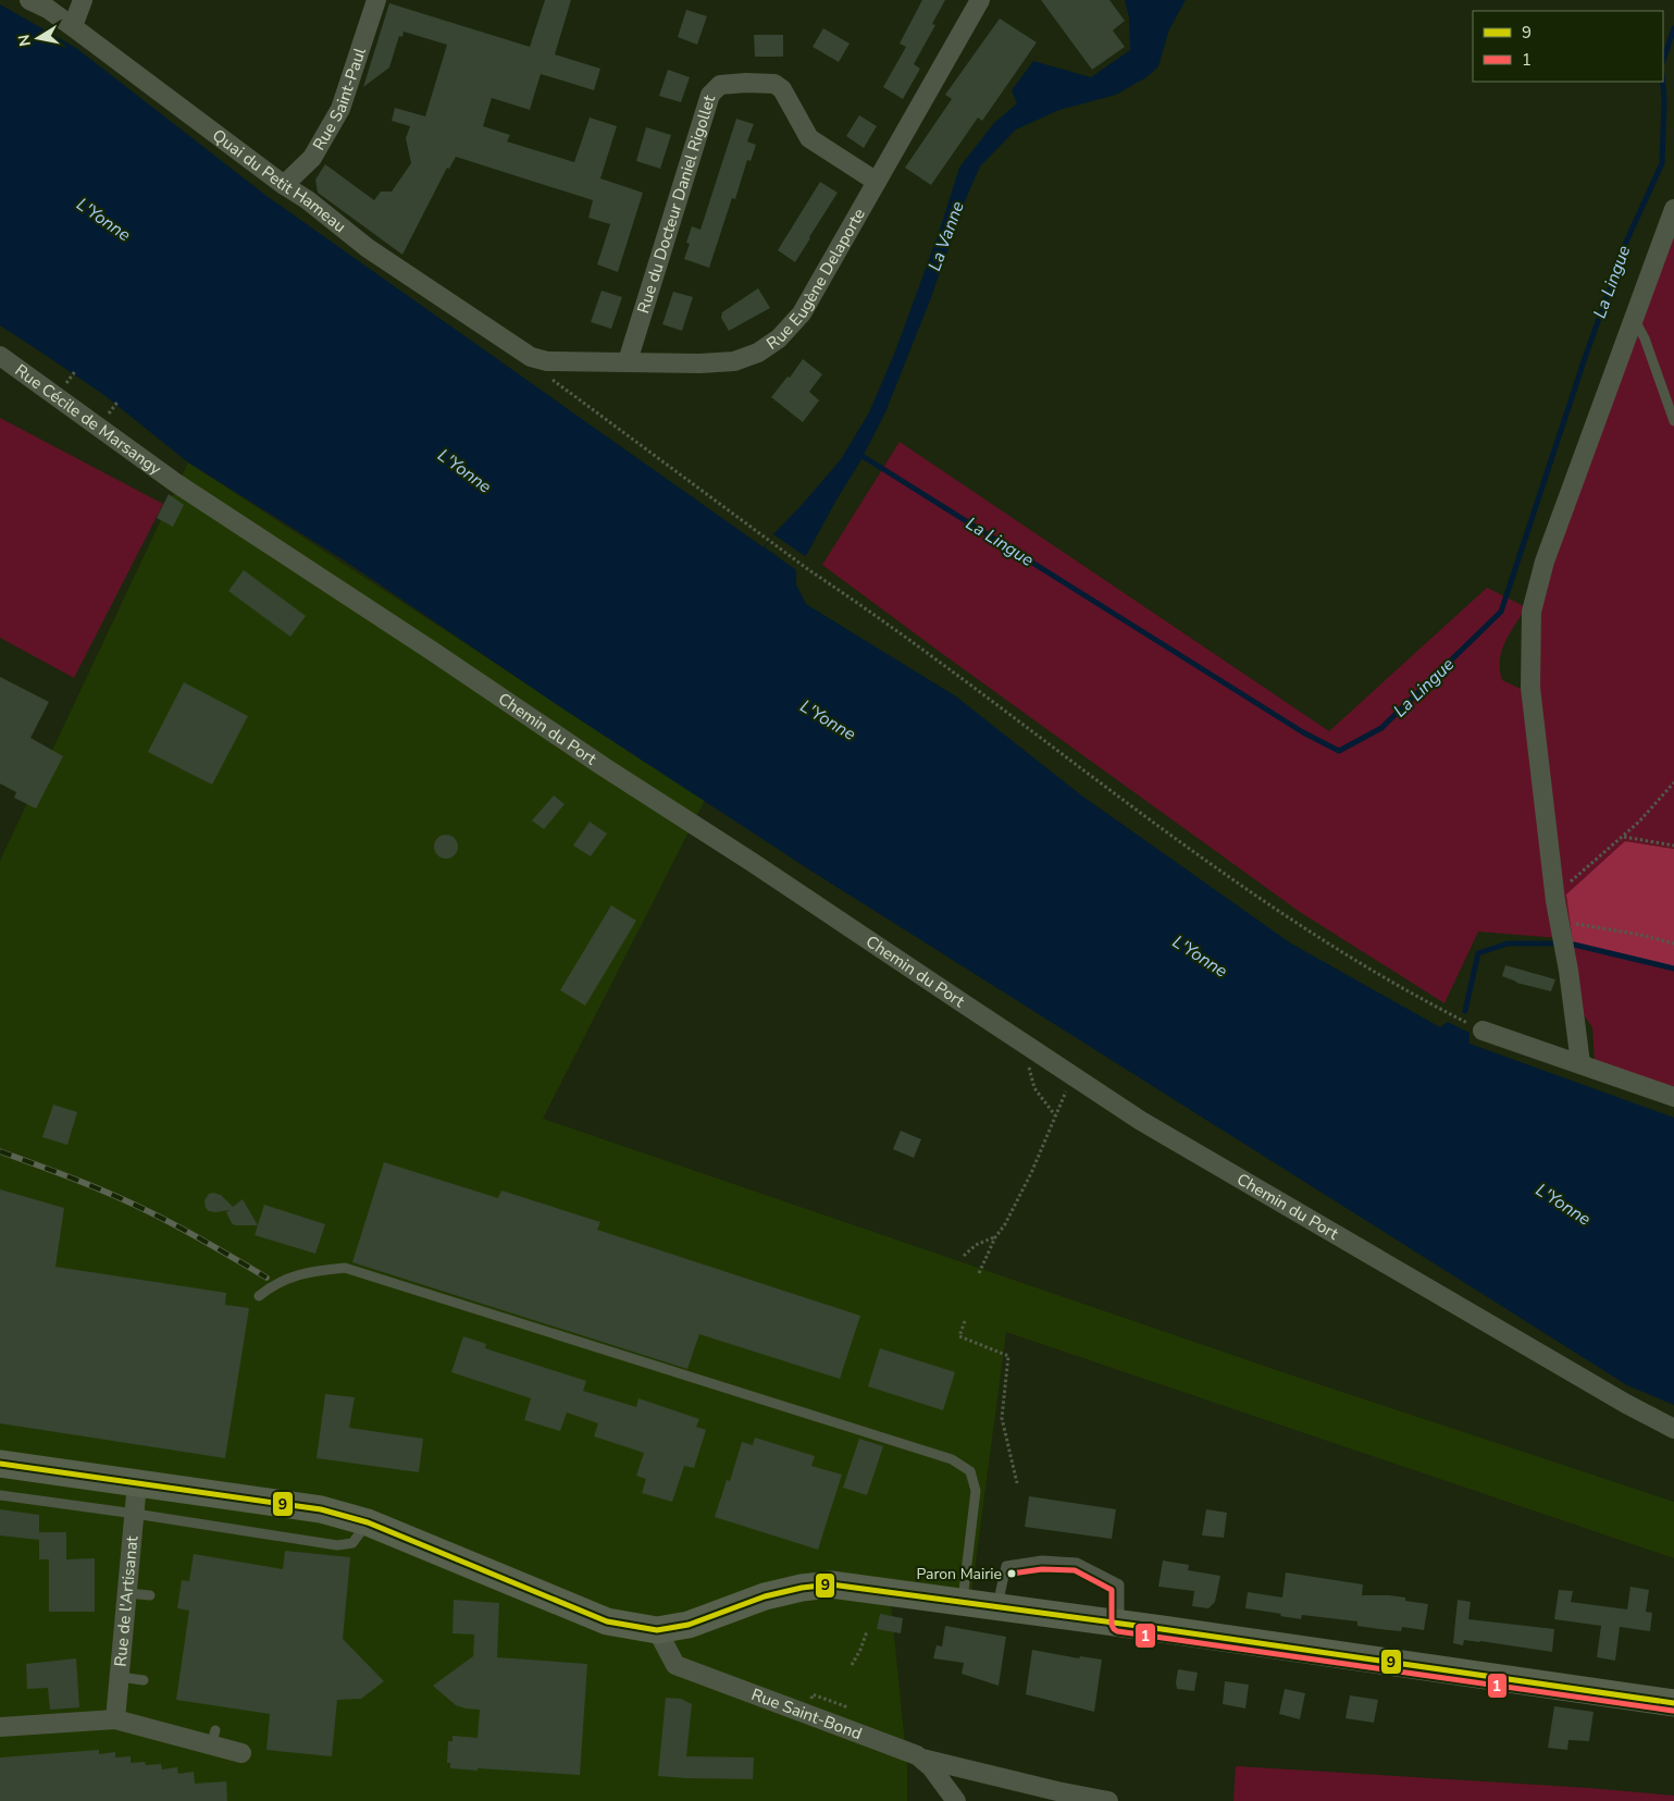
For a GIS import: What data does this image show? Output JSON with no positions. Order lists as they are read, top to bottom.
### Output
{
  "streets": {
    "street": [
      "Rue Saint-Paul",
      "Quai du Petit Hameau",
      "Rue du Docteur Daniel Rigollet",
      "Rue Eugène Delaporte",
      "Rue Cécile de Marsangy",
      "Chemin du Port",
      "Rue de l'Artisanat",
      "Rue Saint-Bond"
    ]
  },
  "crossings": [
    ["Rue Saint-Paul", "Quai du Petit Hameau"],
    ["Quai du Petit Hameau", "Rue Eugène Delaporte"],
    ["Rue du Docteur Daniel Rigollet", "Rue Eugène Delaporte"],
    ["Rue Cécile de Marsangy", "Chemin du Port"]
  ],
  "water": ["L'Yonne", "La Vanne", "La Lingue"],
  "places": ["Paron Mairie"],
  "lines": ["transit line 9", "transit line 1"],
  "legend": ["9", "1"],
  "north": "left"
}
